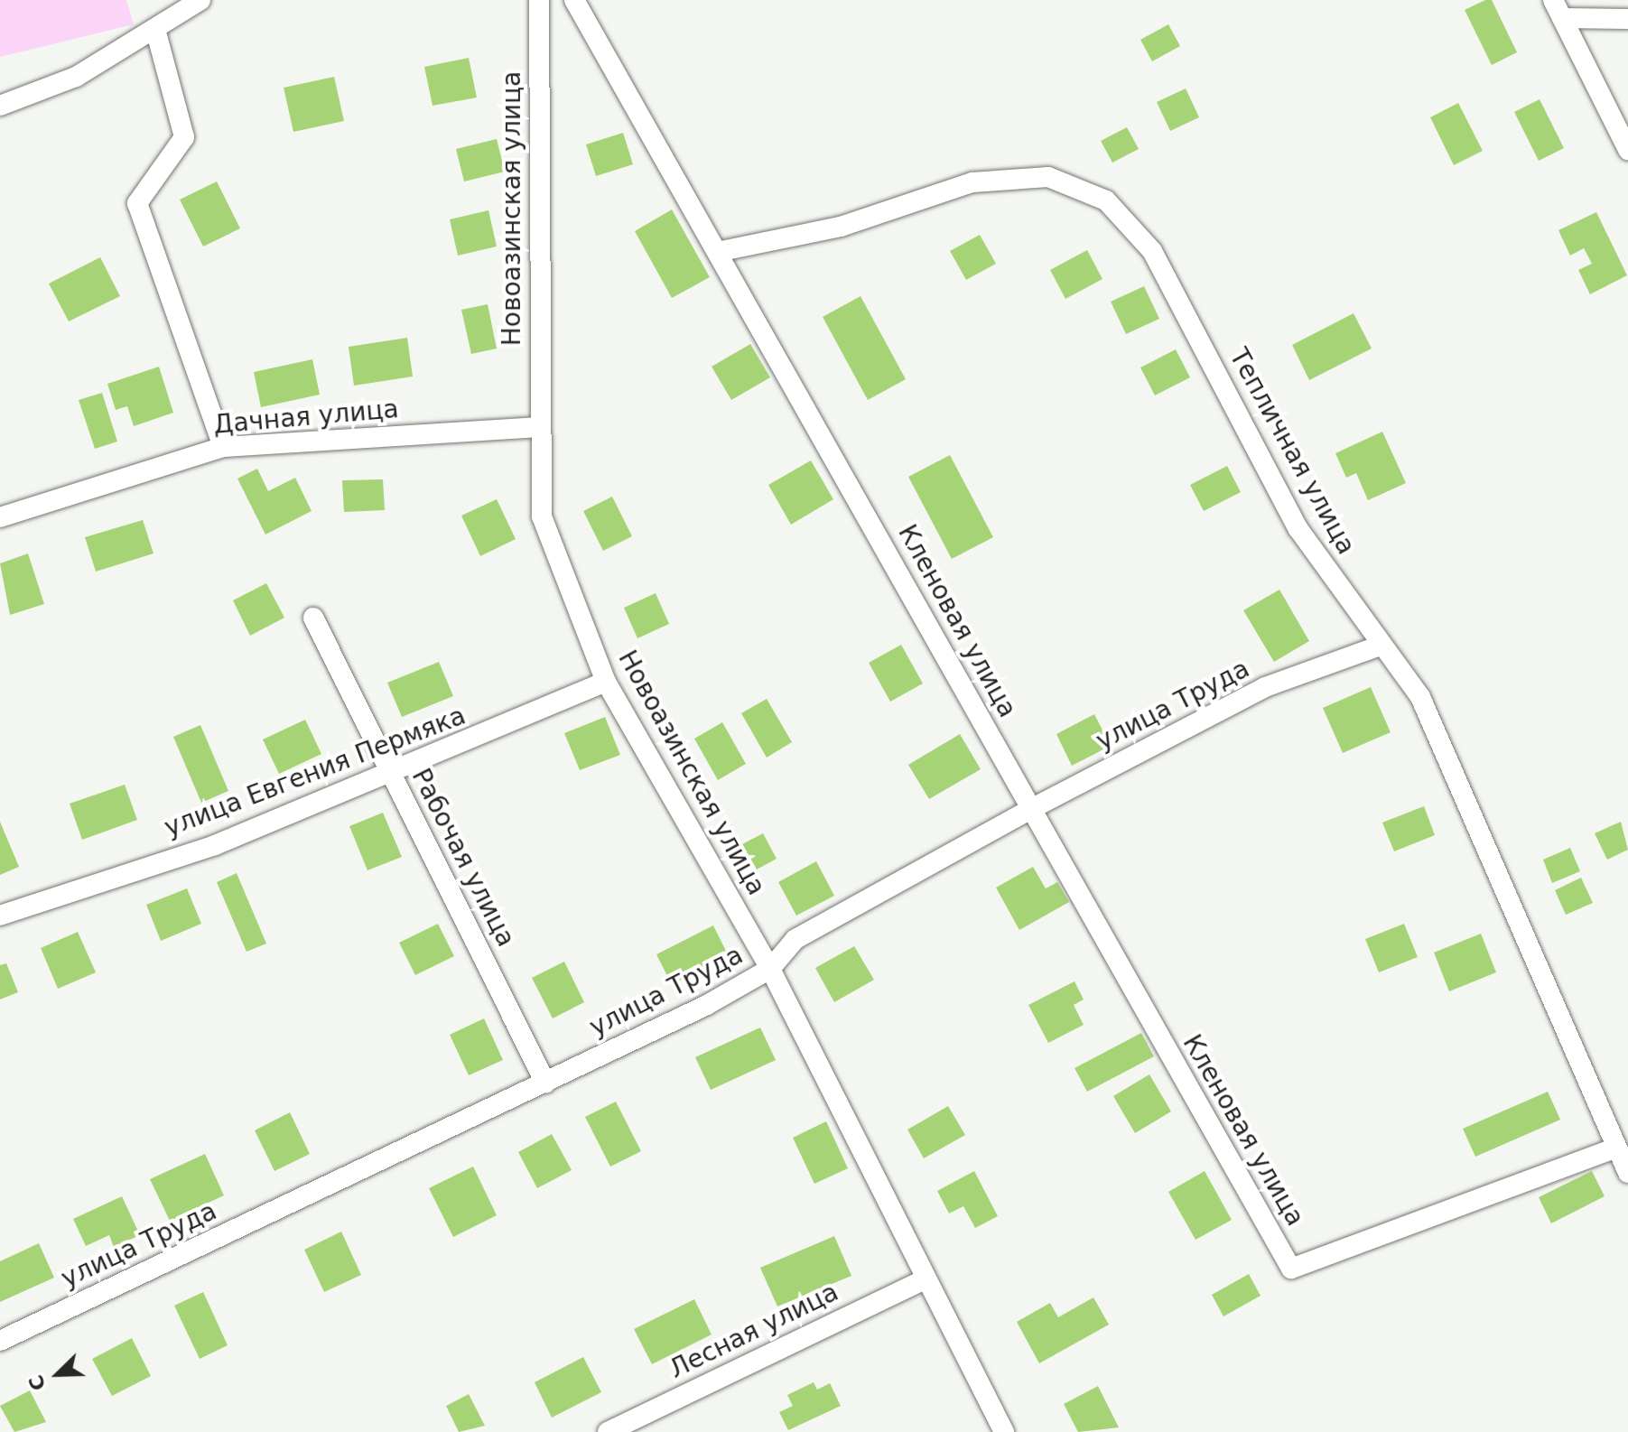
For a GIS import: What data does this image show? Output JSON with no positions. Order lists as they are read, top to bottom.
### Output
{
  "streets": {
    "street": [
      "Новоазинская улица",
      "Дачная улица",
      "Тепличная улица",
      "Кленовая улица",
      "улица Труда",
      "улица Евгения Пермяка",
      "Рабочая улица",
      "Лесная улица"
    ]
  },
  "crossings": [
    ["Новоазинская улица", "Дачная улица"],
    ["Новоазинская улица", "улица Труда"],
    ["Новоазинская улица", "улица Евгения Пермяка"],
    ["Новоазинская улица", "Лесная улица"],
    ["Тепличная улица", "Кленовая улица"],
    ["Тепличная улица", "улица Труда"],
    ["Кленовая улица", "улица Труда"],
    ["улица Труда", "Рабочая улица"],
    ["улица Евгения Пермяка", "Рабочая улица"]
  ],
  "north": "bottom left"
}
